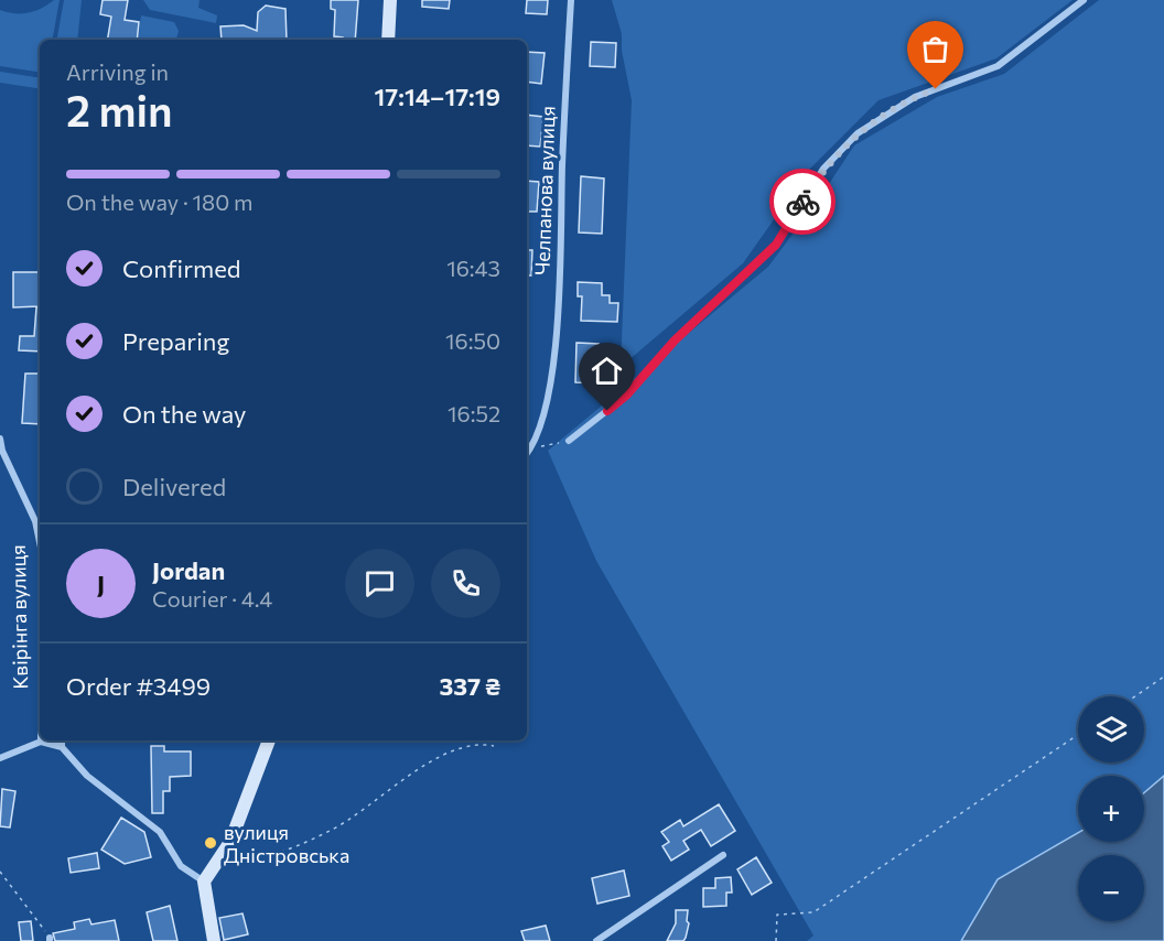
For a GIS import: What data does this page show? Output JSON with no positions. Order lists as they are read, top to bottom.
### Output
{
  "streets": {
    "street": ["Челпанова вулиця", "Квірінга вулиця"]
  },
  "places": ["вулиця Дністровська"],
  "page": {
    "heading": ["2 min", "Arriving in", "17:14–17:19"],
    "panel": [
      "Jordan",
      "Courier · 4.4",
      "Order #3499",
      "337 ₴"
    ],
    "bar": "On the way · 180 m",
    "list": [
      ["Confirmed", "16:43"],
      ["Preparing", "16:50"],
      ["On the way", "16:52"],
      "Delivered"
    ],
    "round": "J",
    "map_buttons": ["+", "−"]
  }
}
